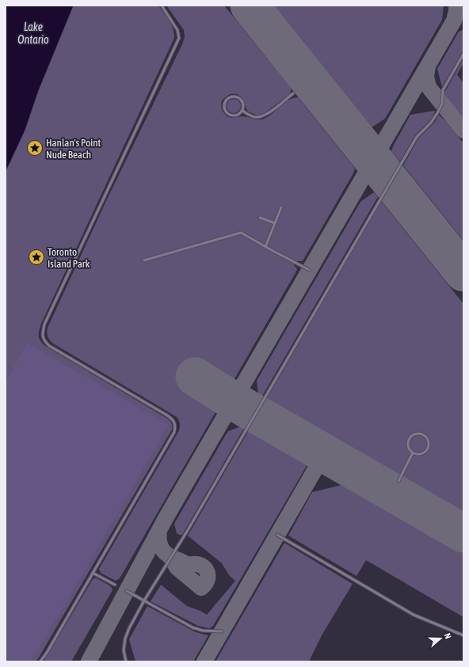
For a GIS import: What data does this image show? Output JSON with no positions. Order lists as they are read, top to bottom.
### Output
{
  "water": ["Lake Ontario"],
  "places": {
    "place": ["Hanlan's Point Nude Beach", "Toronto Island Park"]
  },
  "north": "right"
}
